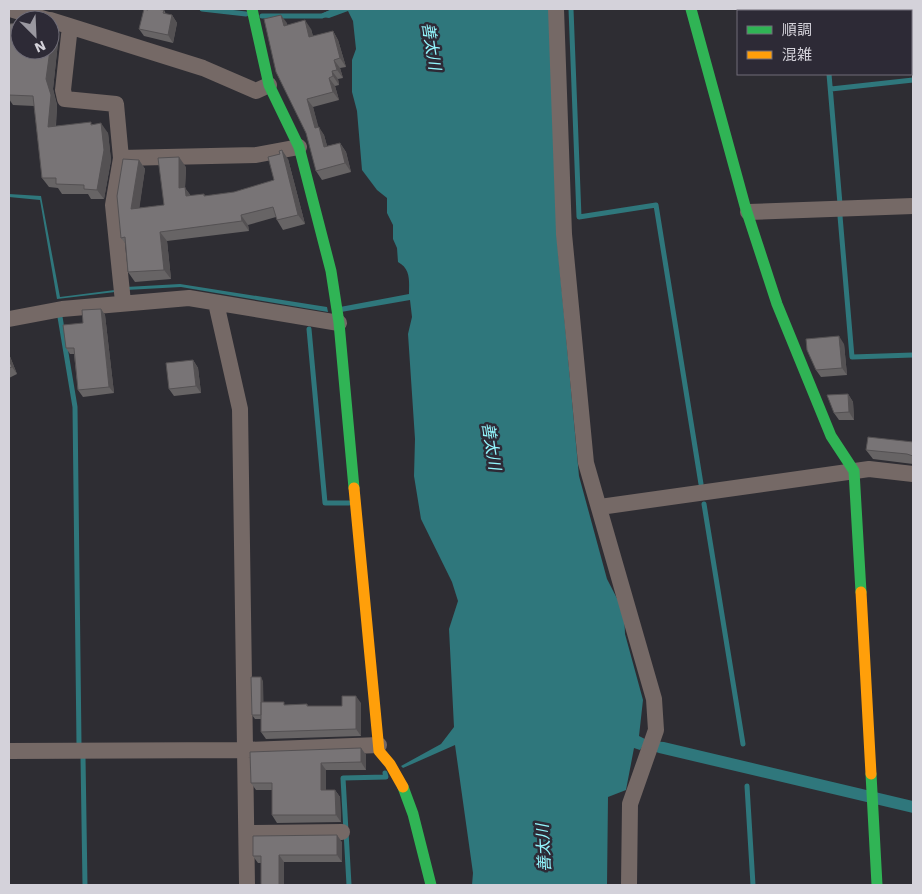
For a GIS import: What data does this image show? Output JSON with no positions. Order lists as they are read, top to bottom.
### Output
{
  "water": ["善太川"],
  "legend": ["順調", "混雑"],
  "north": "bottom right"
}
